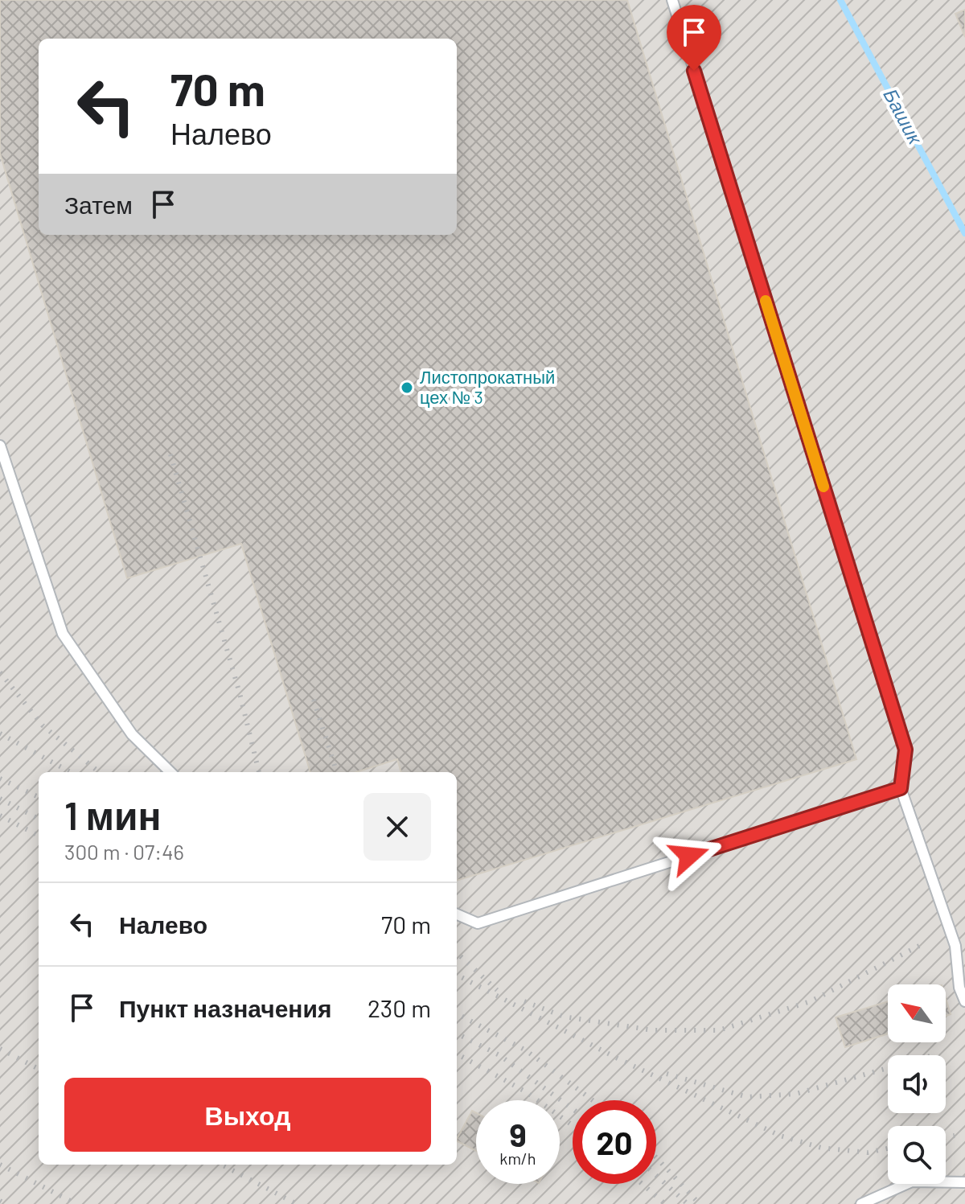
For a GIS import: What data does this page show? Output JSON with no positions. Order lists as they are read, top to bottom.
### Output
{
  "water": ["Башик"],
  "places": ["Листопрокатный цех № 3"],
  "north": "top left",
  "page": {
    "turn": ["70 m", "Налево"],
    "then": "Затем",
    "heading": ["1 мин", "300 m · 07:46"],
    "list": [
      {
        "name": "Налево",
        "value": "70 m"
      },
      {
        "name": "Пункт назначения",
        "value": "230 m"
      }
    ],
    "buttons": "Выход",
    "speed": "9 km/h",
    "limit": "20"
  }
}
